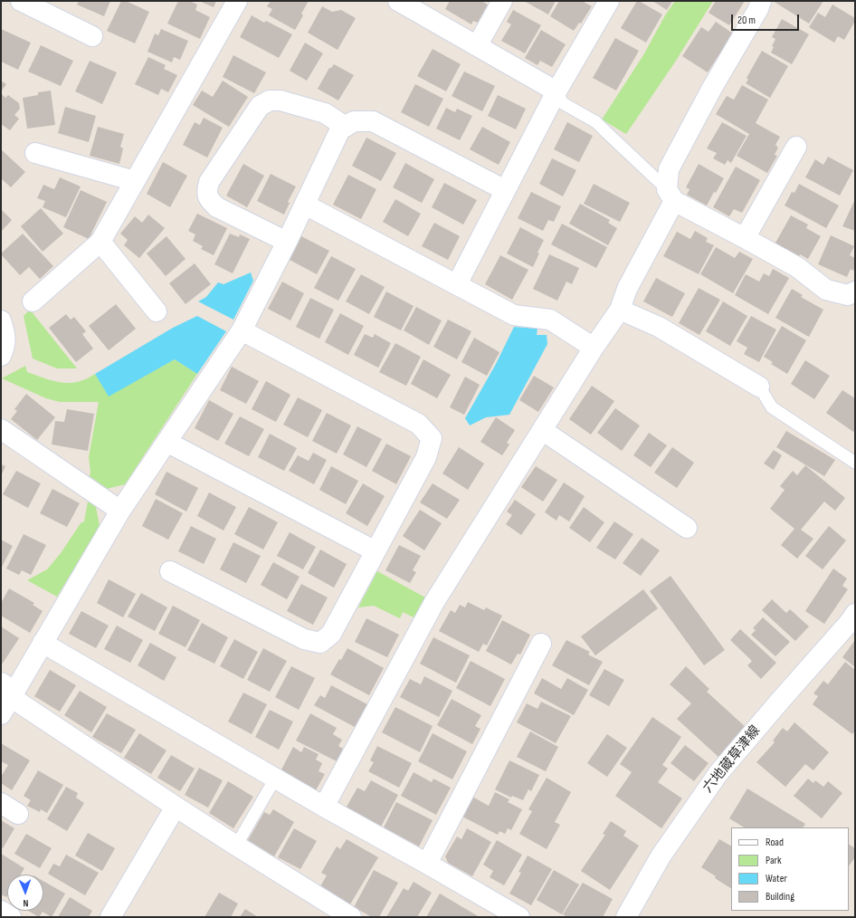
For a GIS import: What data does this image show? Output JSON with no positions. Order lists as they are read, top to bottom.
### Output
{
  "streets": {
    "street": ["六地蔵草津線"]
  },
  "legend": [
    "Road",
    "Park",
    "Water",
    "Building"
  ],
  "scale_bar": "20 m",
  "north": "bottom"
}
